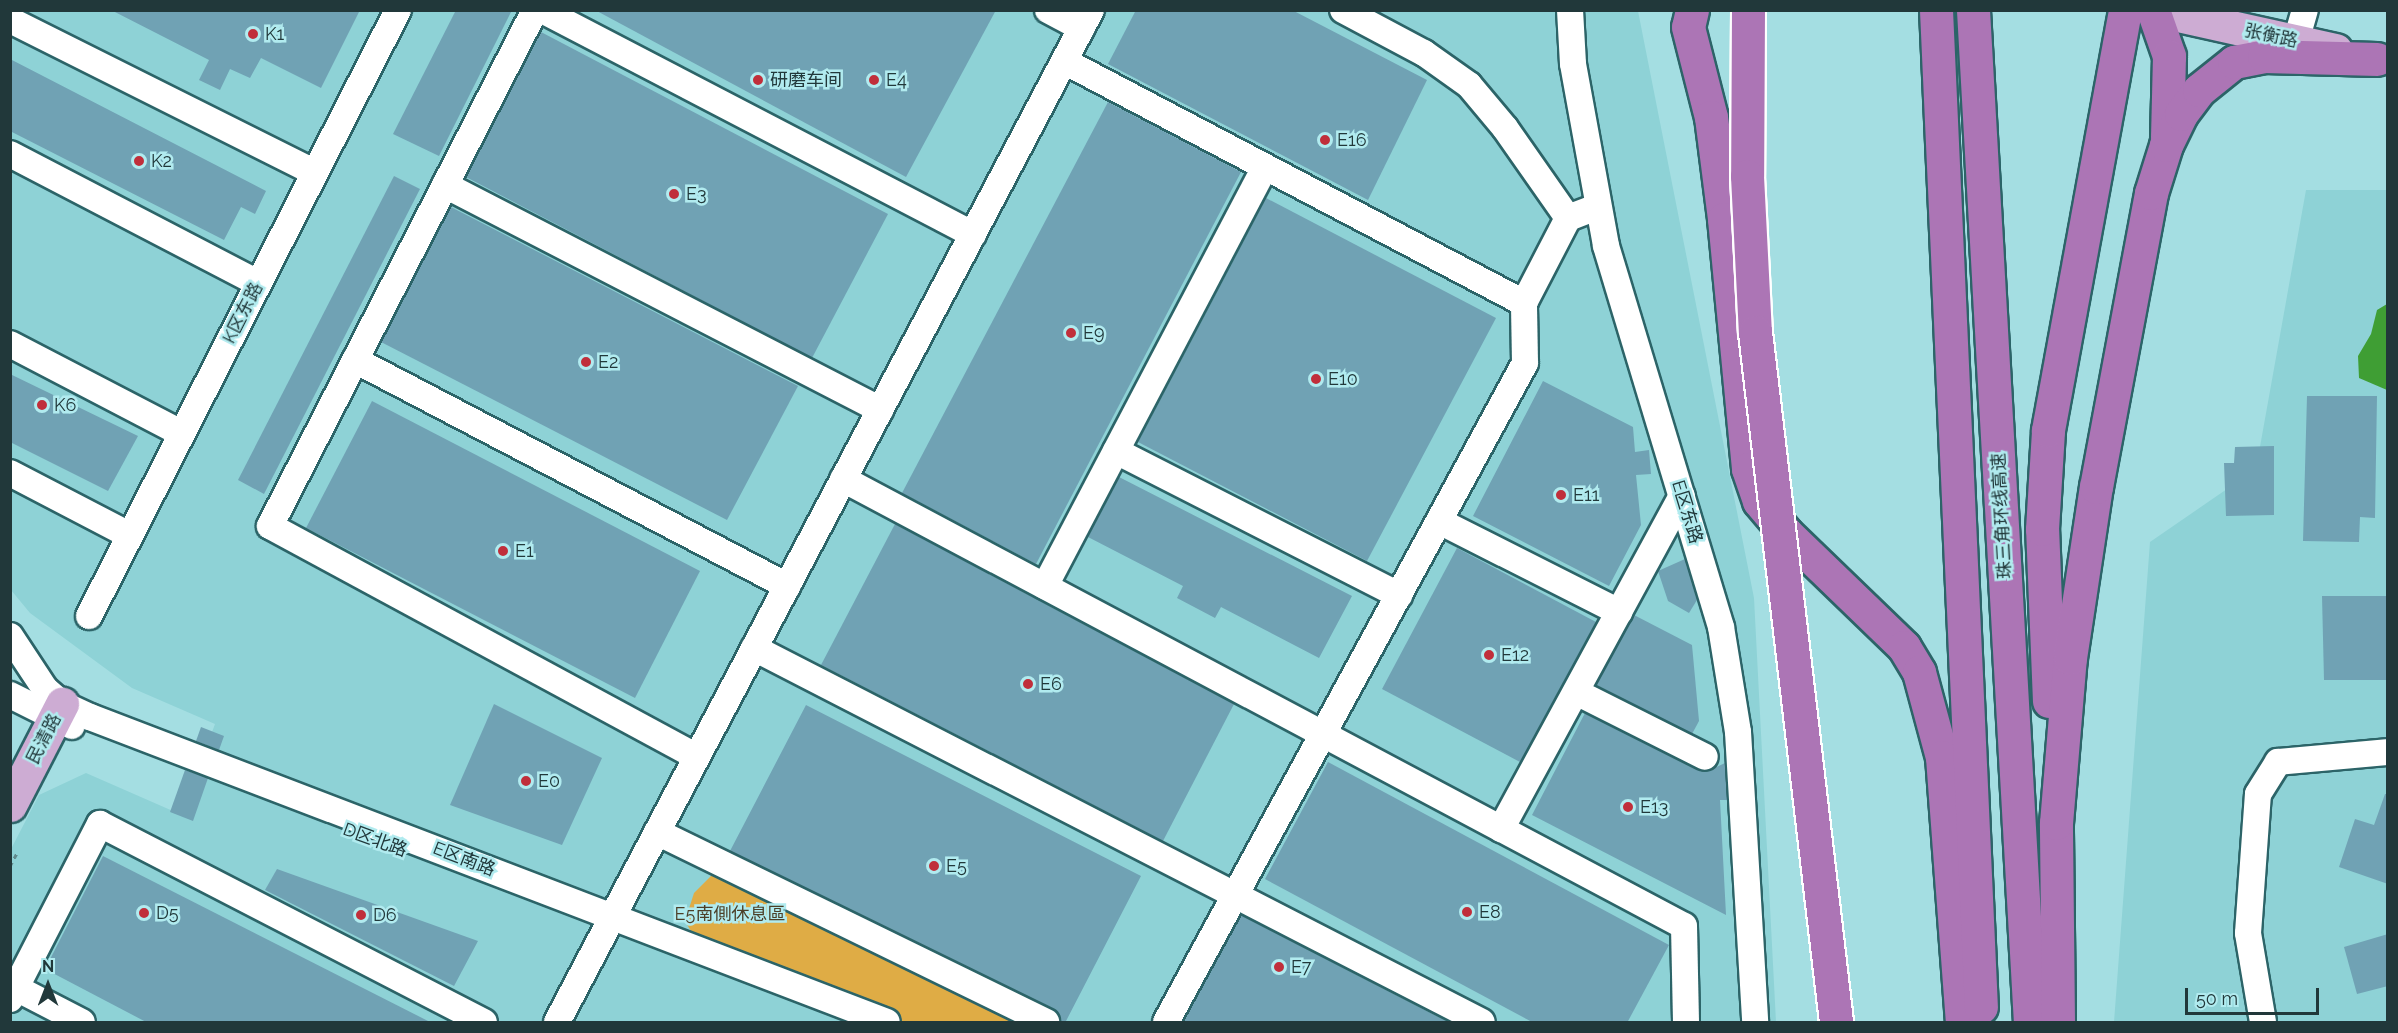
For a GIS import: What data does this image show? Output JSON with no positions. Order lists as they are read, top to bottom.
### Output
{
  "streets": {
    "highway": ["珠三角环线高速"],
    "main road": ["张衡路", "民清路"],
    "street": ["K区东路", "E区东路", "D区北路"]
  },
  "crossings": [
    ["民清路", "D区北路"]
  ],
  "parks": ["E5南側休息區"],
  "places": [
    "K1",
    "研磨车间",
    "E4",
    "E16",
    "K2",
    "E3",
    "E9",
    "E2",
    "E10",
    "K6",
    "E11",
    "E1",
    "E12",
    "E6",
    "E0",
    "E13",
    "E5",
    "E8",
    "D5",
    "D6",
    "E7"
  ],
  "scale_bar": "50 m",
  "north": "top"
}
